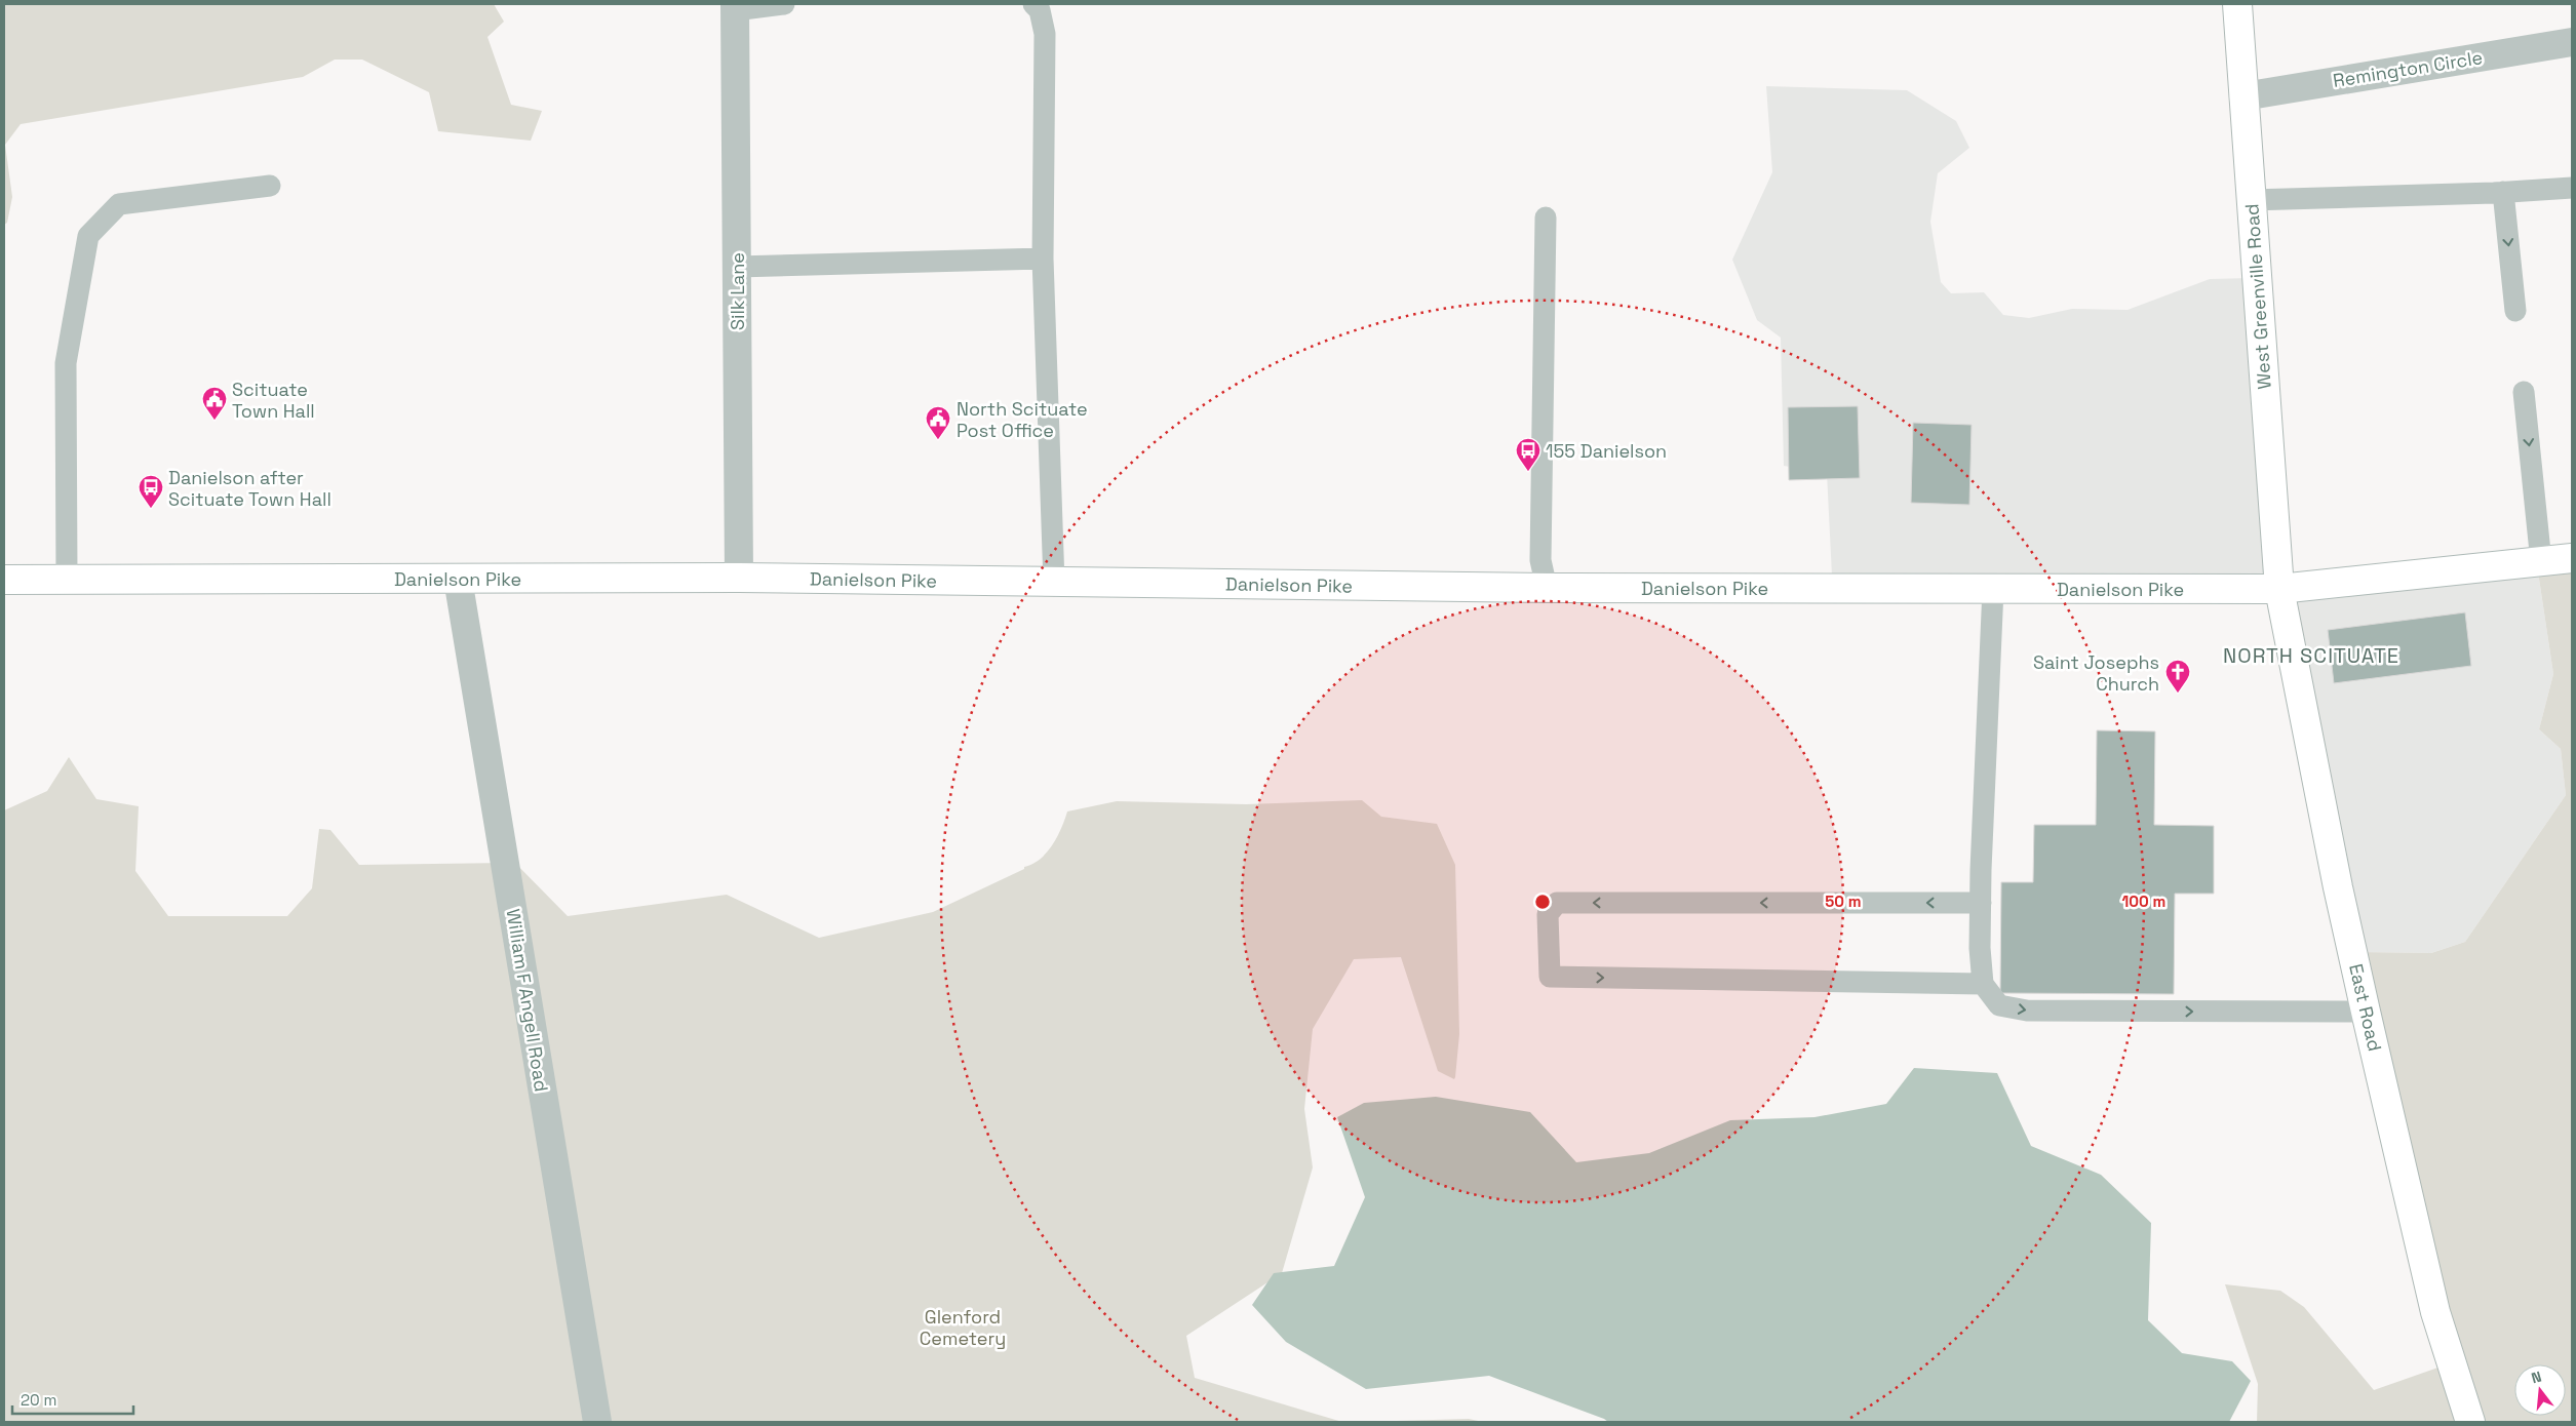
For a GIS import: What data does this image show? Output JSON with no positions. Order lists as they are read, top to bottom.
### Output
{
  "streets": {
    "main road": ["West Greenville Road", "Danielson Pike", "East Road"],
    "street": ["Remington Circle", "Silk Lane", "William F Angell Road"]
  },
  "crossings": [
    ["Remington Circle", "West Greenville Road"],
    ["Silk Lane", "Danielson Pike"],
    ["West Greenville Road", "Danielson Pike"],
    ["West Greenville Road", "East Road"],
    ["Danielson Pike", "William F Angell Road"],
    ["Danielson Pike", "East Road"]
  ],
  "districts": ["NORTH SCITUATE"],
  "parks": ["Glenford Cemetery"],
  "places": {
    "public building": ["Scituate Town Hall", "North Scituate Post Office"],
    "bus stop": ["155 Danielson", "Danielson after Scituate Town Hall"],
    "church": ["Saint Josephs Church"]
  },
  "scale_bar": "20 m",
  "north": "top",
  "rings": ["50 m", "100 m"]
}
